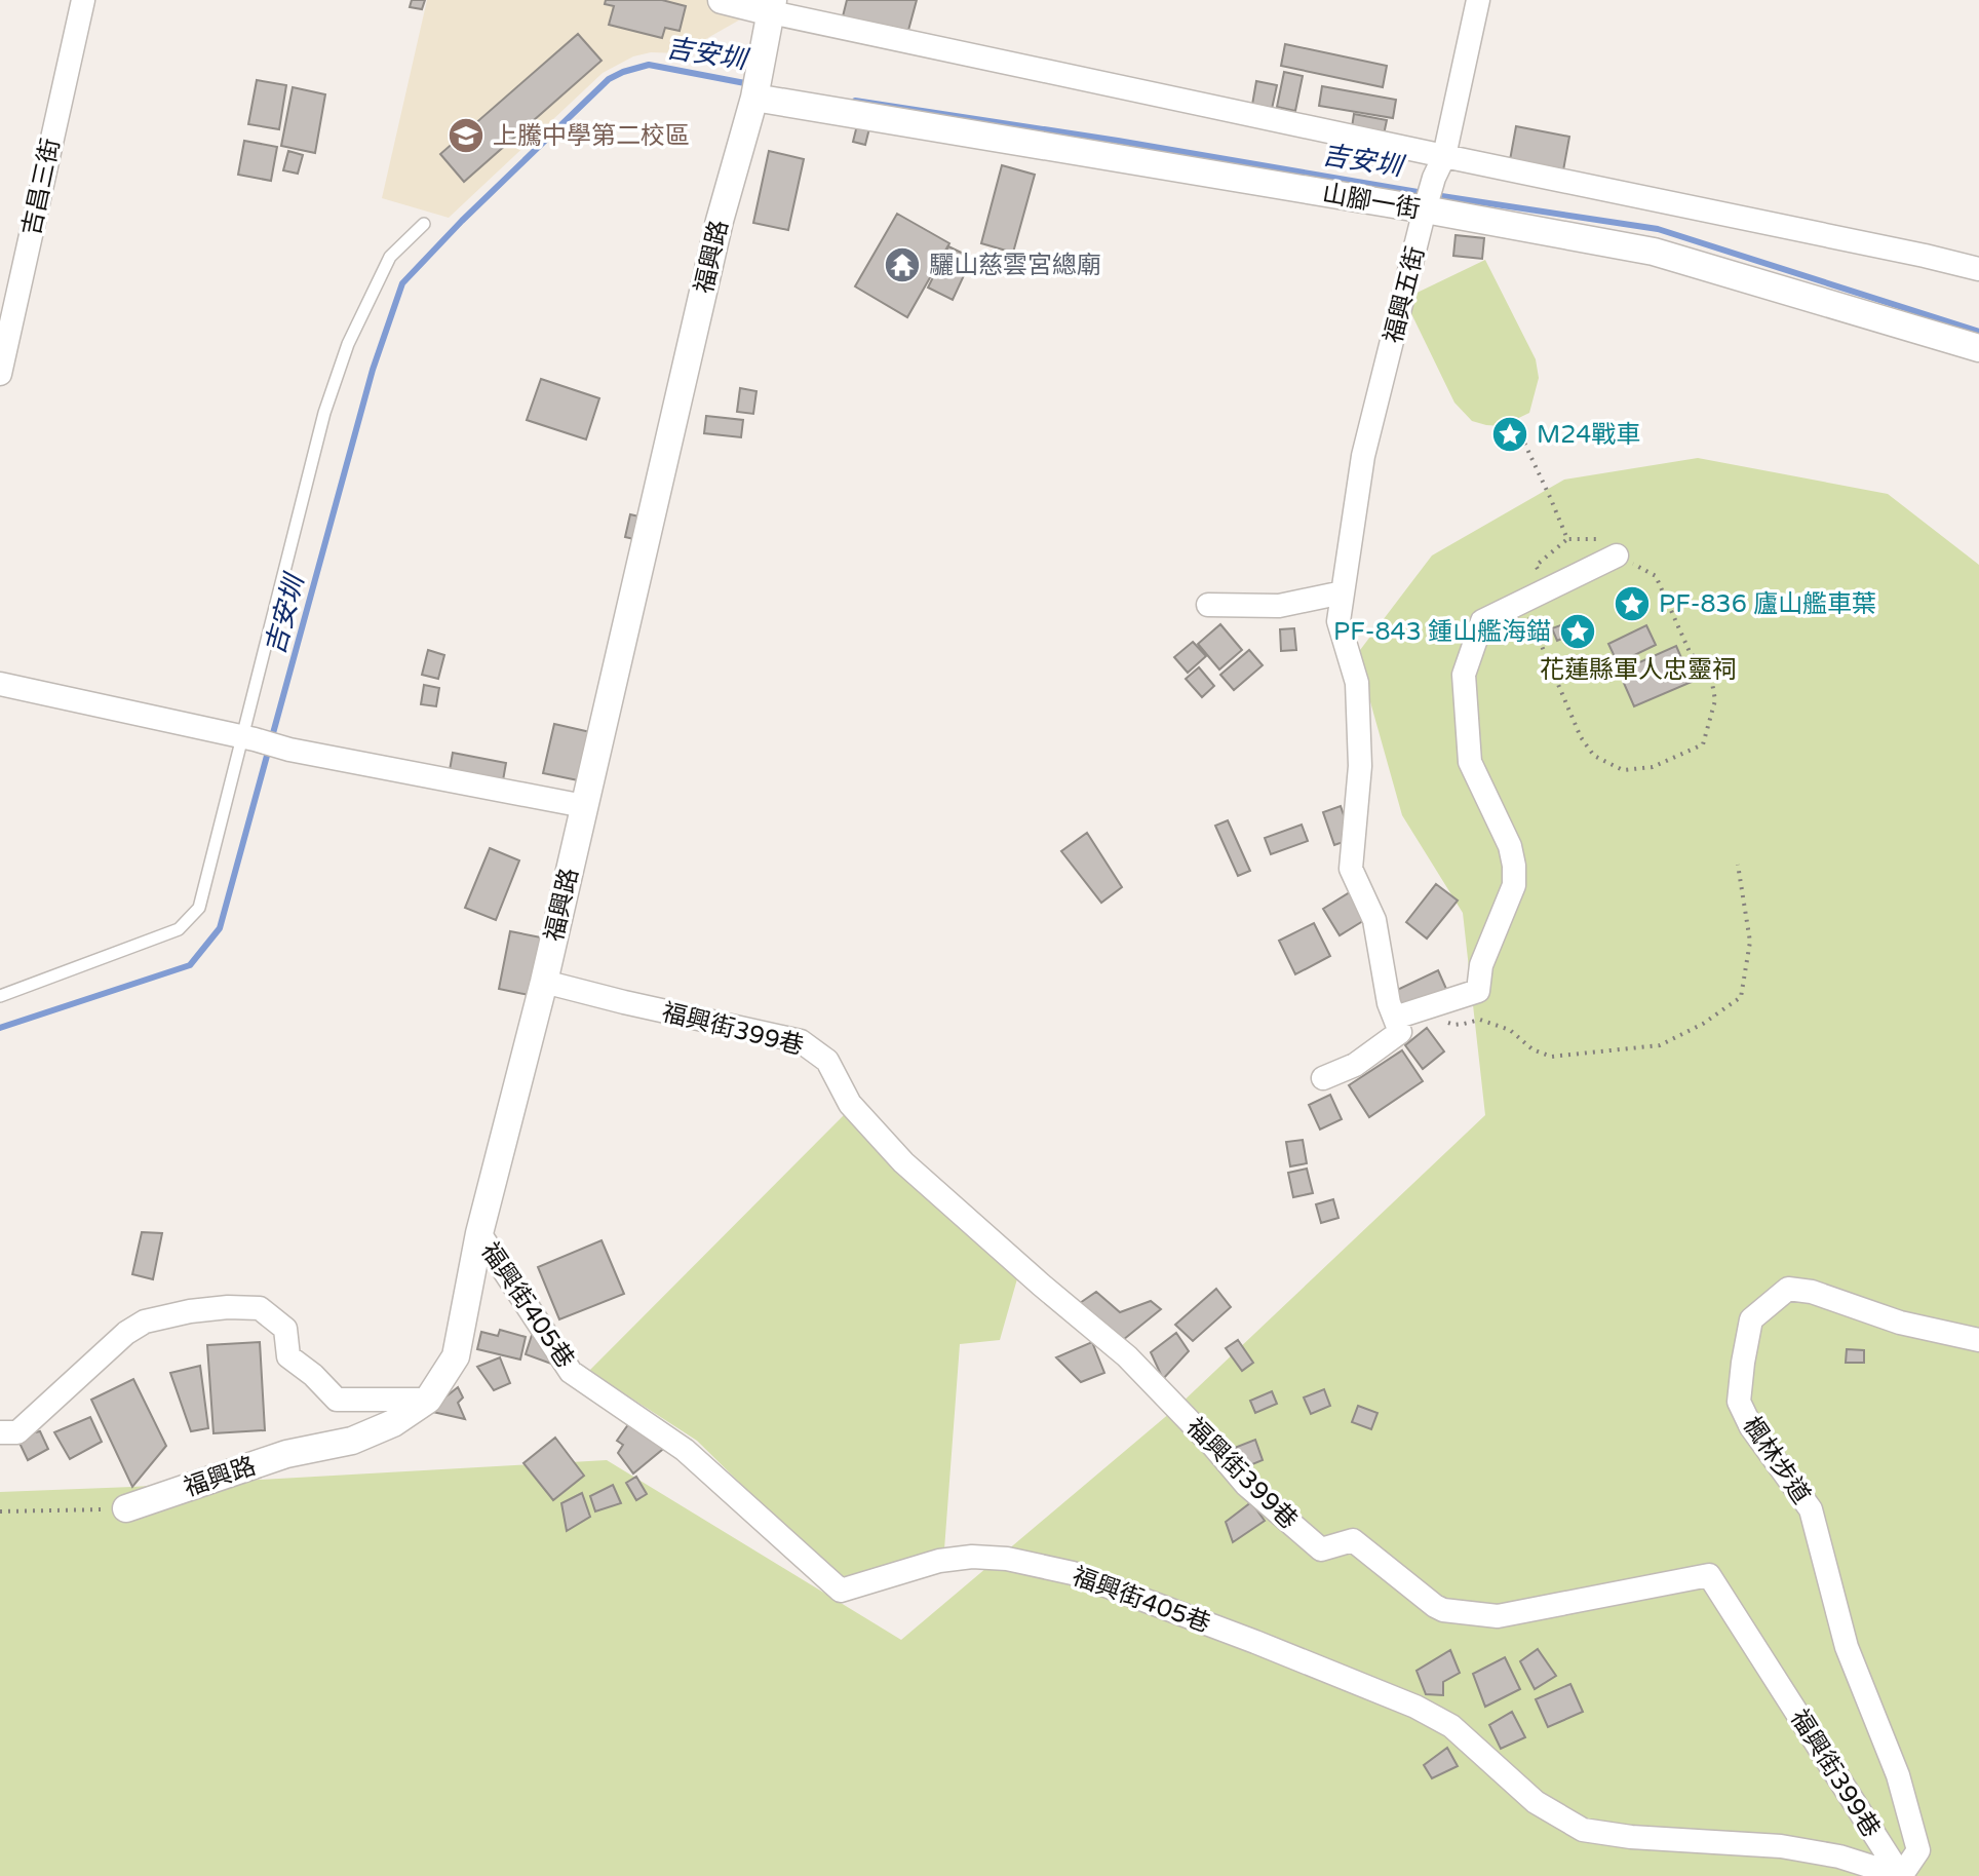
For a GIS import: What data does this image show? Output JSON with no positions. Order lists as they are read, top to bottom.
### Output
{
  "streets": {
    "street": [
      "吉昌三街",
      "山腳一街",
      "福興路",
      "福興五街",
      "福興街399巷",
      "福興街405巷",
      "楓林步道"
    ]
  },
  "crossings": [
    ["山腳一街", "福興路"],
    ["山腳一街", "福興五街"],
    ["福興路", "福興街399巷"],
    ["福興路", "福興街405巷"],
    ["福興街399巷", "福興街405巷"],
    ["福興街399巷", "楓林步道"],
    ["福興街405巷", "楓林步道"]
  ],
  "water": ["吉安圳"],
  "parks": ["花蓮縣軍人忠靈祠"],
  "places": {
    "school or university": ["上騰中學第二校區"],
    "temple": ["驪山慈雲宮總廟"],
    "place": ["M24戰車", "PF-836 廬山艦車葉", "PF-843 鍾山艦海錨"]
  }
}
